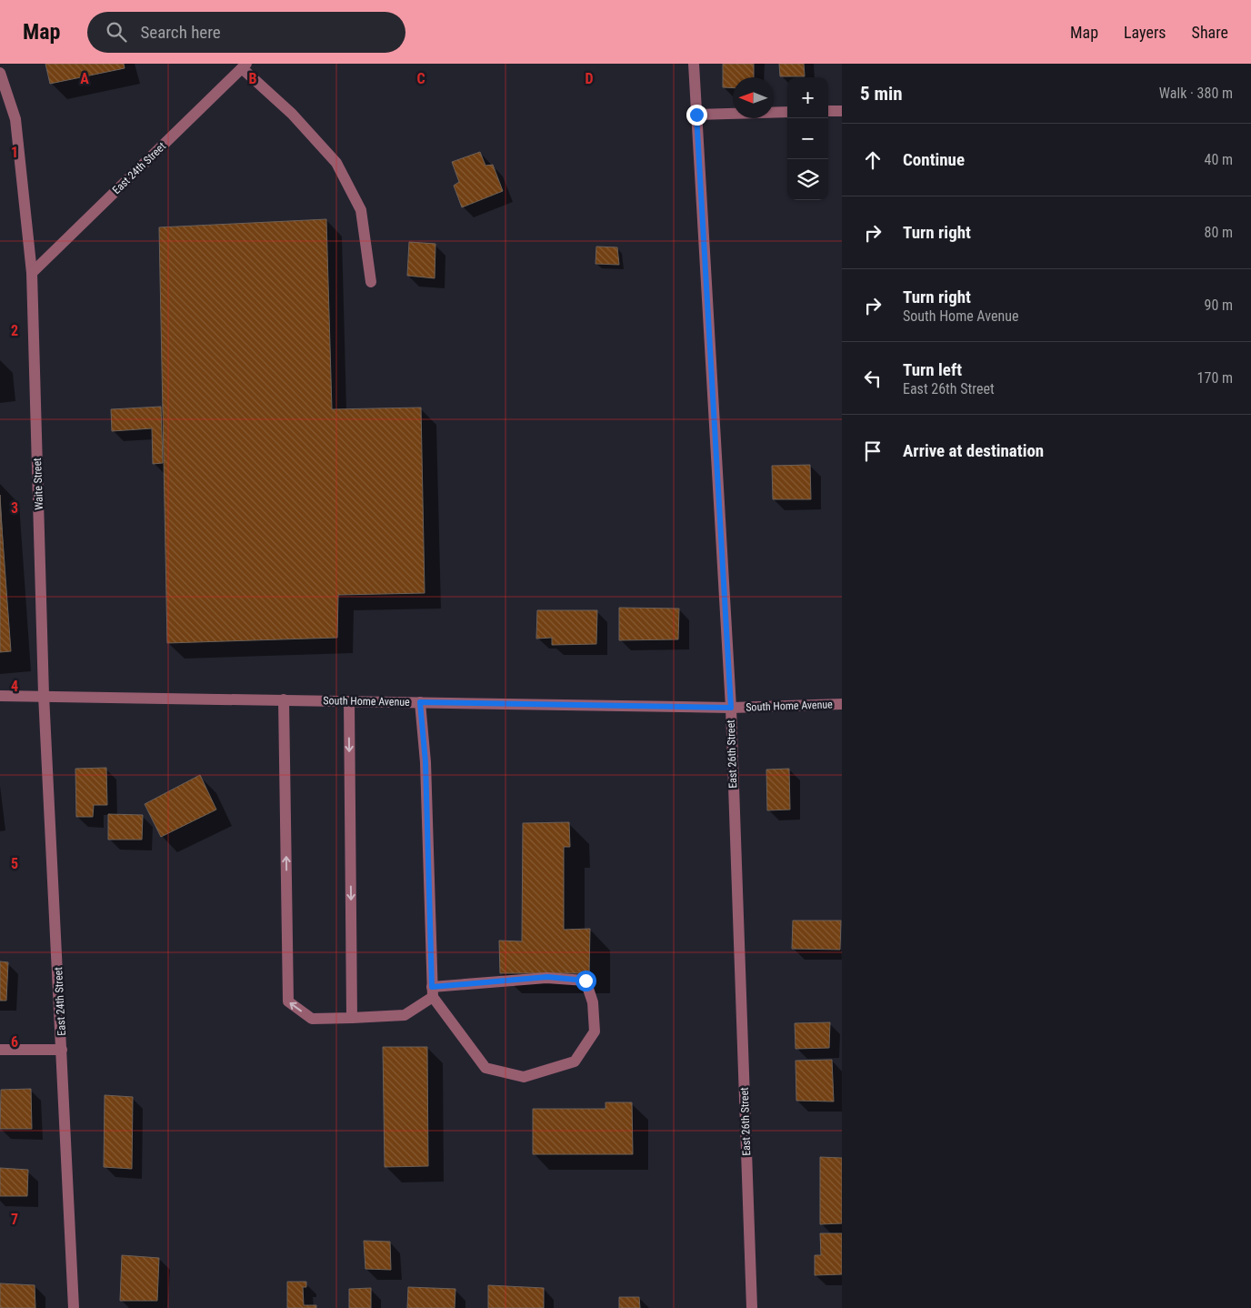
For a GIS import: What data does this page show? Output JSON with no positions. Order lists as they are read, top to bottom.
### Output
{
  "streets": {
    "street": [
      "East 24th Street",
      "Waite Street",
      "South Home Avenue",
      "East 26th Street"
    ]
  },
  "crossings": [
    ["East 24th Street", "Waite Street"],
    ["East 24th Street", "South Home Avenue"],
    ["Waite Street", "South Home Avenue"],
    ["South Home Avenue", "East 26th Street"]
  ],
  "north": "left",
  "page": {
    "header": "Map",
    "search": "Search here",
    "nav": ["Map", "Layers", "Share"],
    "heading": ["5 min", "Walk · 380 m"],
    "map_buttons": ["+", "−"],
    "list": [
      ["Continue", "40 m"],
      ["Turn right", "80 m"],
      ["Turn right", "South Home Avenue", "90 m"],
      ["Turn left", "East 26th Street", "170 m"],
      "Arrive at destination"
    ]
  },
  "grid": {
    "columns": [
      "A",
      "B",
      "C",
      "D"
    ],
    "rows": [
      "1",
      "2",
      "3",
      "4",
      "5",
      "6",
      "7"
    ]
  }
}
